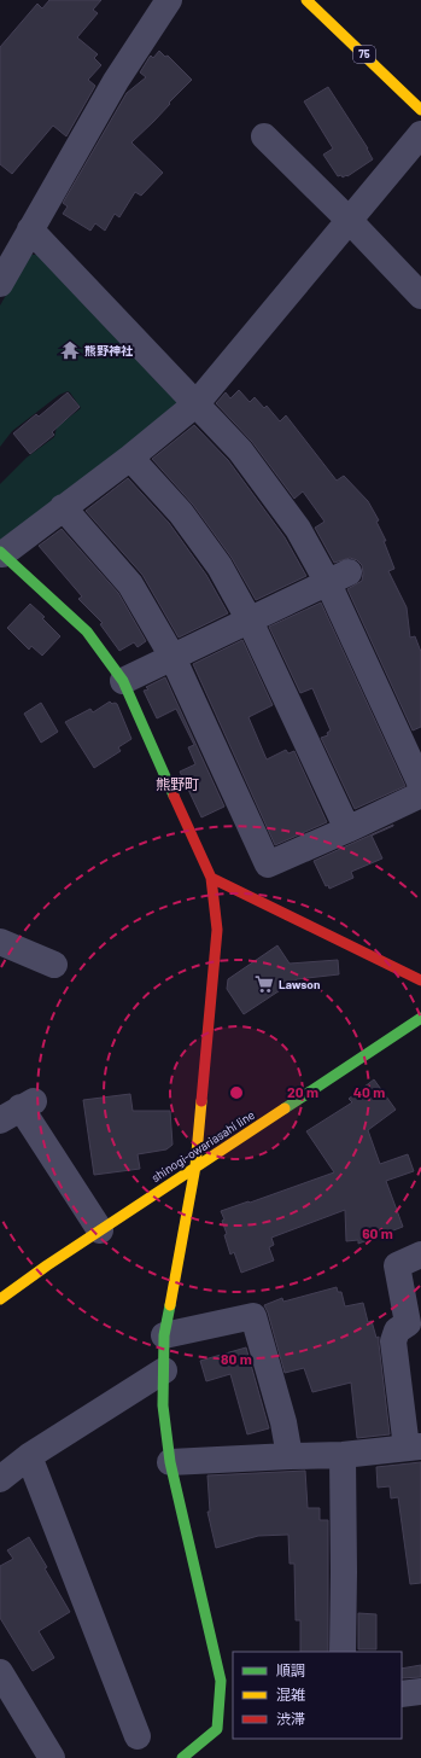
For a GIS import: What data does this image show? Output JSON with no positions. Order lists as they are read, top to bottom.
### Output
{
  "streets": {
    "street": ["75", "shinogi-owariasahi line"]
  },
  "districts": ["熊野町"],
  "places": {
    "temple": ["熊野神社"],
    "supermarket": ["Lawson"]
  },
  "legend": ["順調", "混雑", "渋滞"],
  "rings": [
    "20 m",
    "40 m",
    "60 m",
    "80 m"
  ]
}
